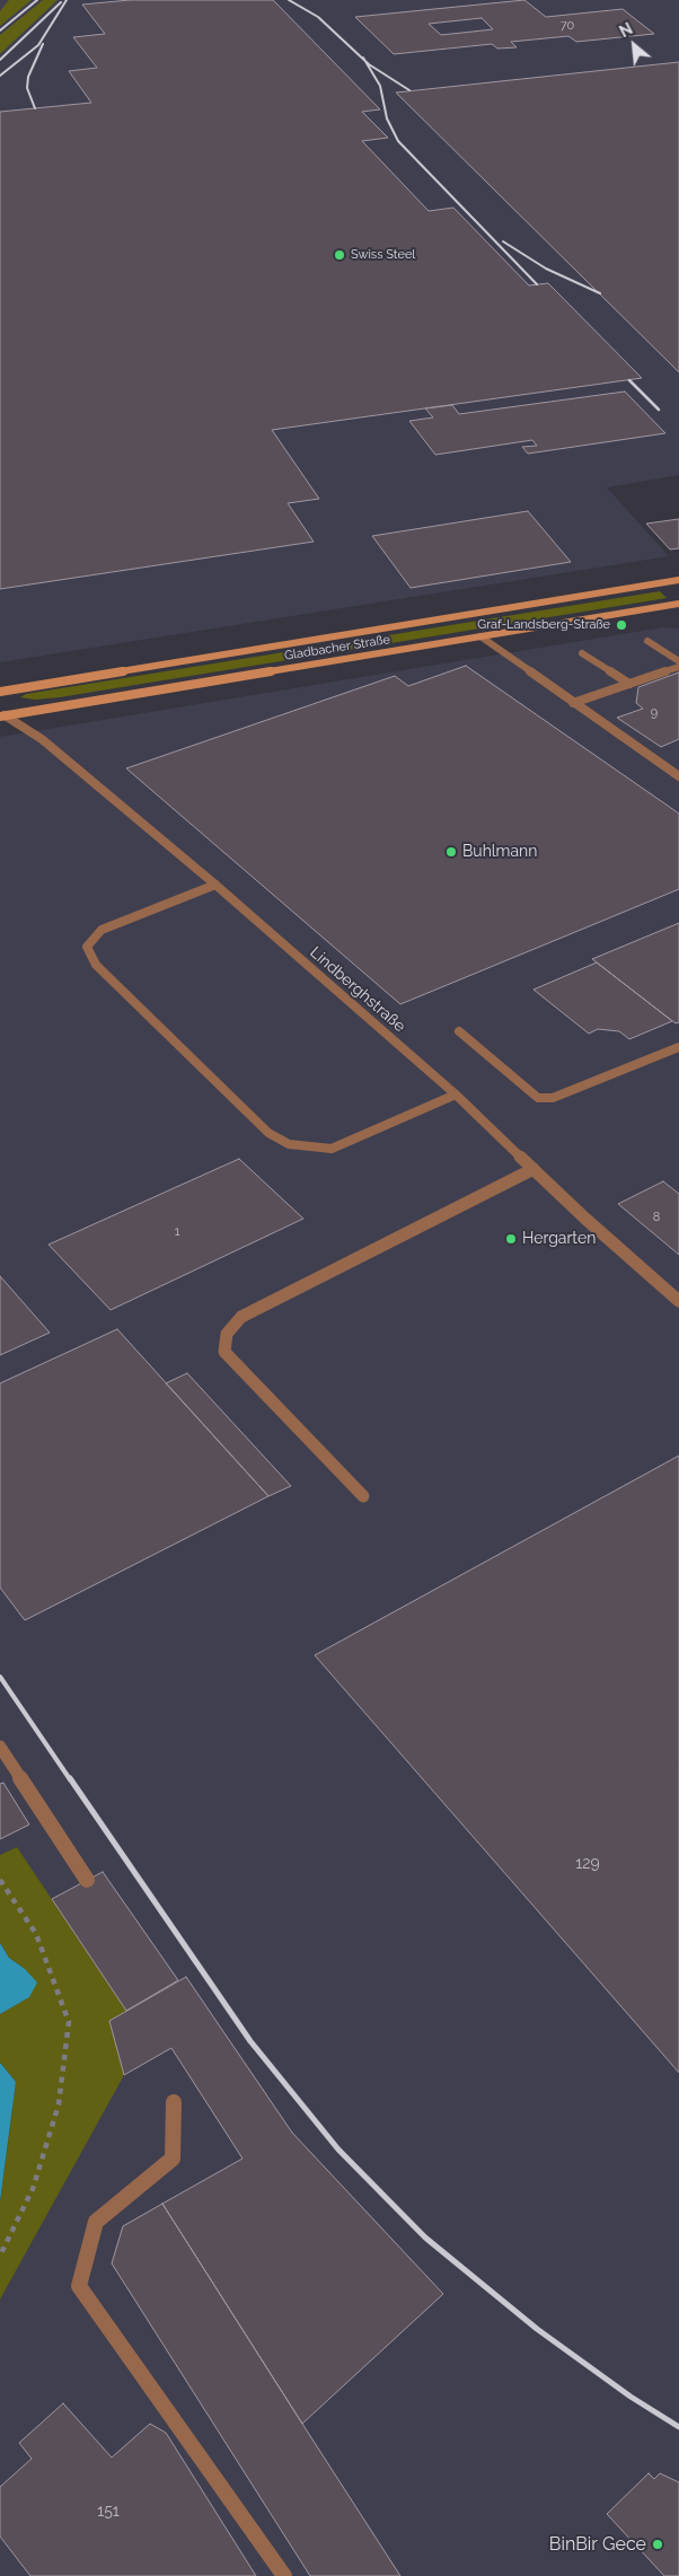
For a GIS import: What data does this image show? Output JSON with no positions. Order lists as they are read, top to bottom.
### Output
{
  "streets": {
    "main road": ["Gladbacher Straße"],
    "street": ["Lindberghstraße"]
  },
  "crossings": [
    ["Gladbacher Straße", "Lindberghstraße"]
  ],
  "places": [
    "Swiss Steel",
    "Graf-Landsberg-Straße",
    "Buhlmann",
    "Hergarten",
    "BinBir Gece"
  ],
  "house_numbers": [
    "70",
    "9",
    "8",
    "1",
    "129",
    "151"
  ],
  "north": "top left"
}
